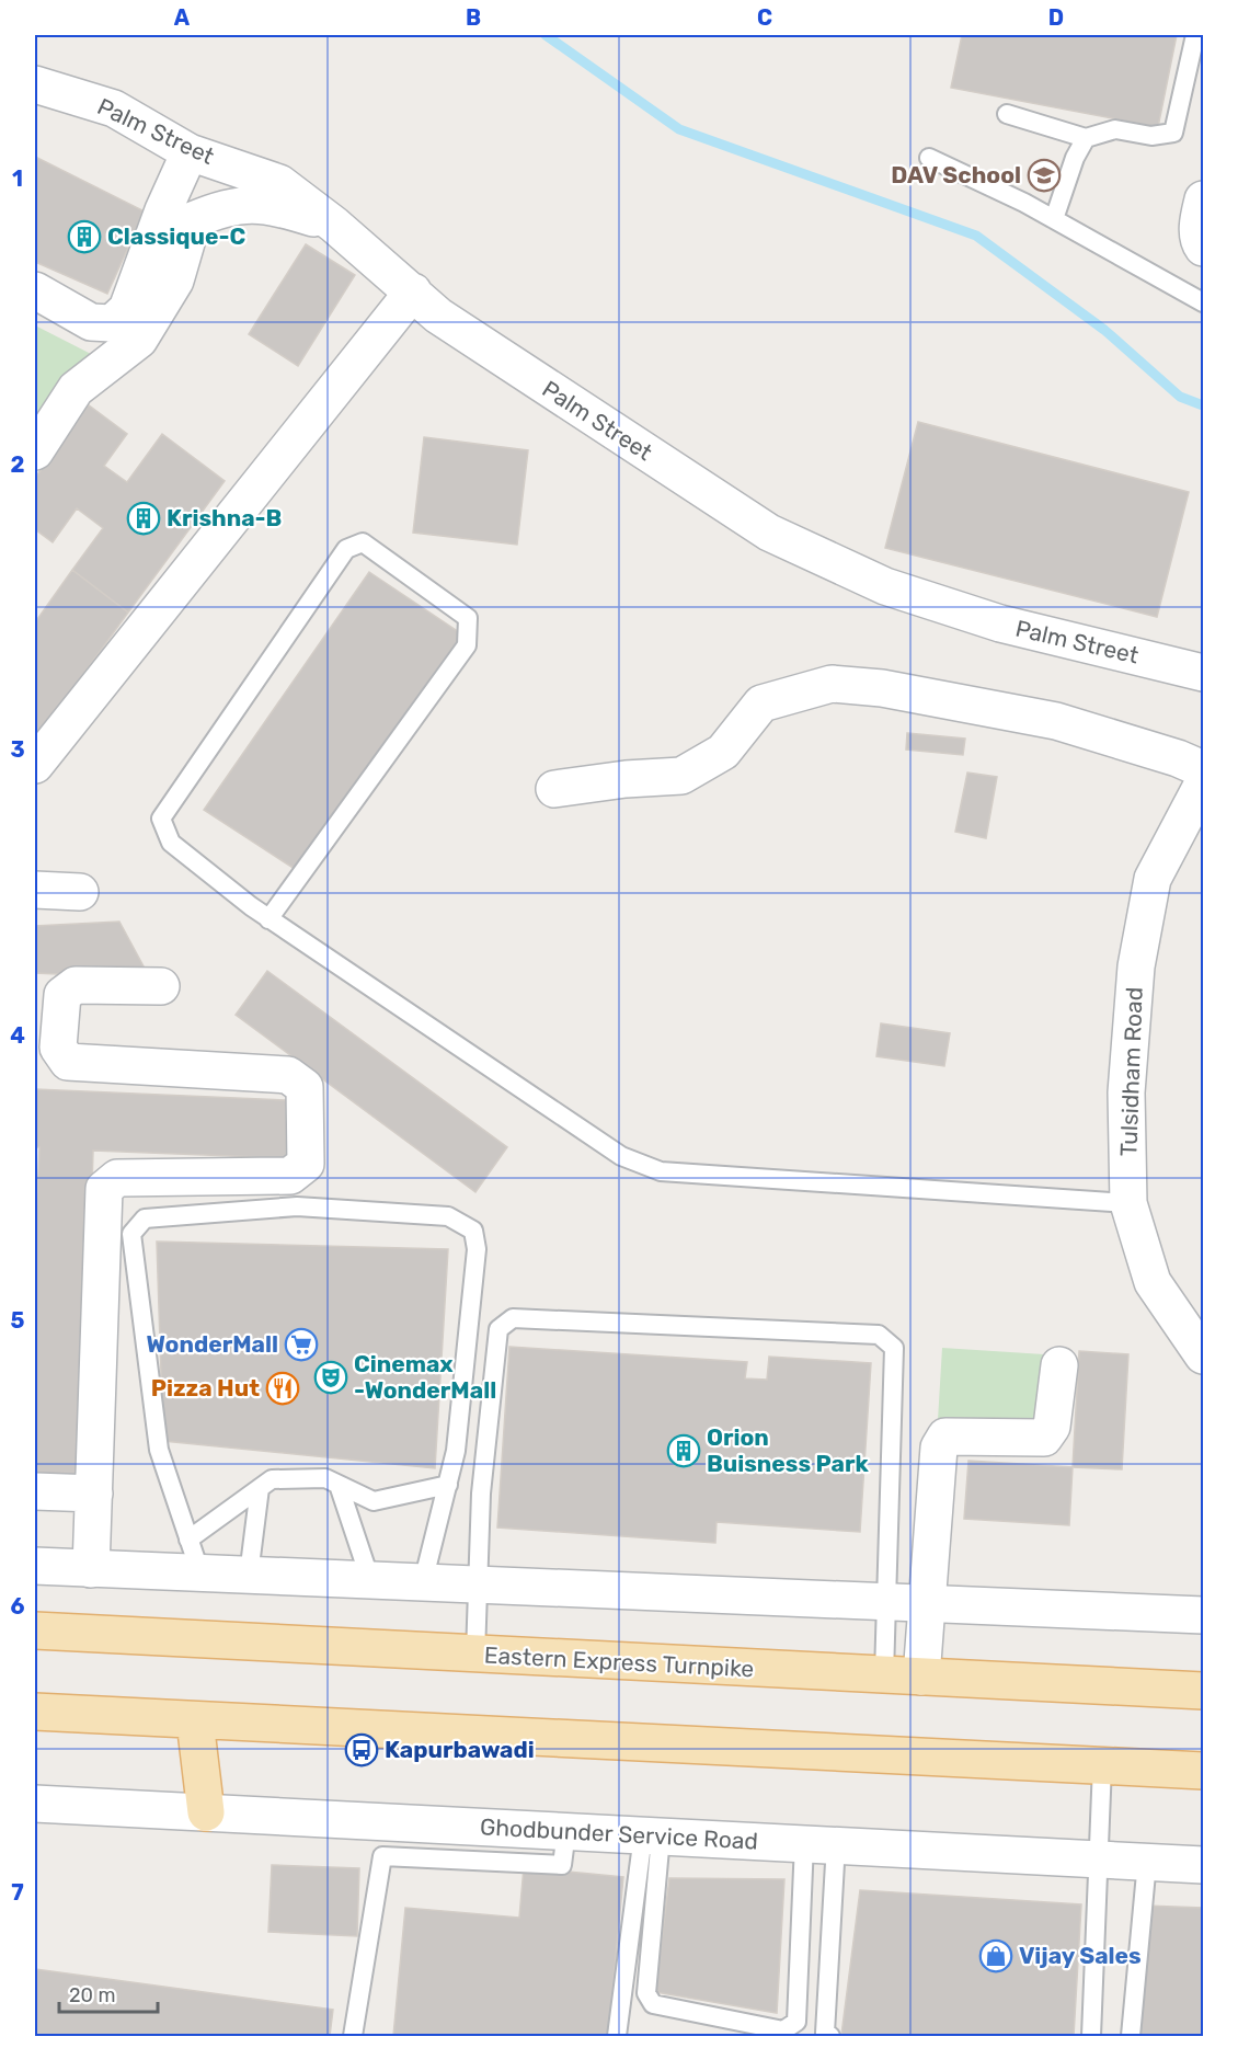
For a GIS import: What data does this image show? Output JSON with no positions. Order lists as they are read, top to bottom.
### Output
{
  "streets": {
    "main road": ["Eastern Express Turnpike"],
    "street": ["Palm Street", "Tulsidham Road", "Ghodbunder Service Road"]
  },
  "places": {
    "school or university": ["DAV School"],
    "building": ["Classique-C", "Krishna-B", "Orion Buisness Park"],
    "supermarket": ["WonderMall"],
    "theatre": ["Cinemax -WonderMall"],
    "restaurant": ["Pizza Hut"],
    "bus stop": ["Kapurbawadi"],
    "shop": ["Vijay Sales"]
  },
  "scale_bar": "20 m",
  "grid": {
    "columns": [
      "A",
      "B",
      "C",
      "D"
    ],
    "rows": [
      "1",
      "2",
      "3",
      "4",
      "5",
      "6",
      "7"
    ]
  }
}
